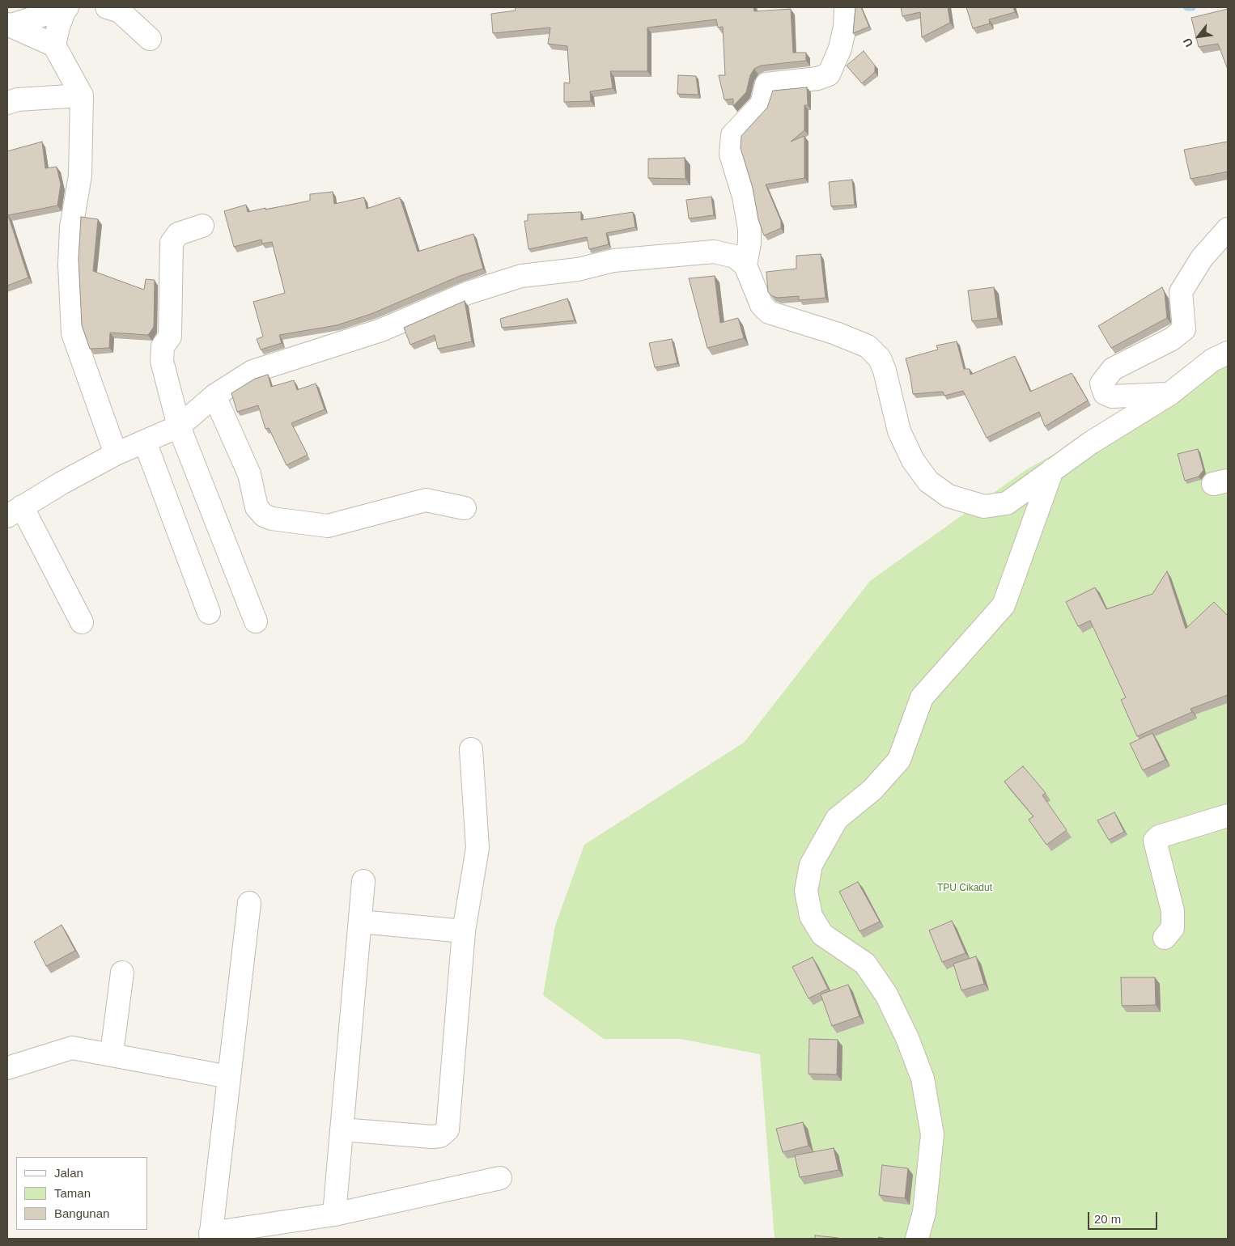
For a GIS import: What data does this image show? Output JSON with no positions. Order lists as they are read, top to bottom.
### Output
{
  "parks": ["TPU Cikadut"],
  "legend": ["Jalan", "Taman", "Bangunan"],
  "scale_bar": "20 m",
  "north": "bottom left"
}
